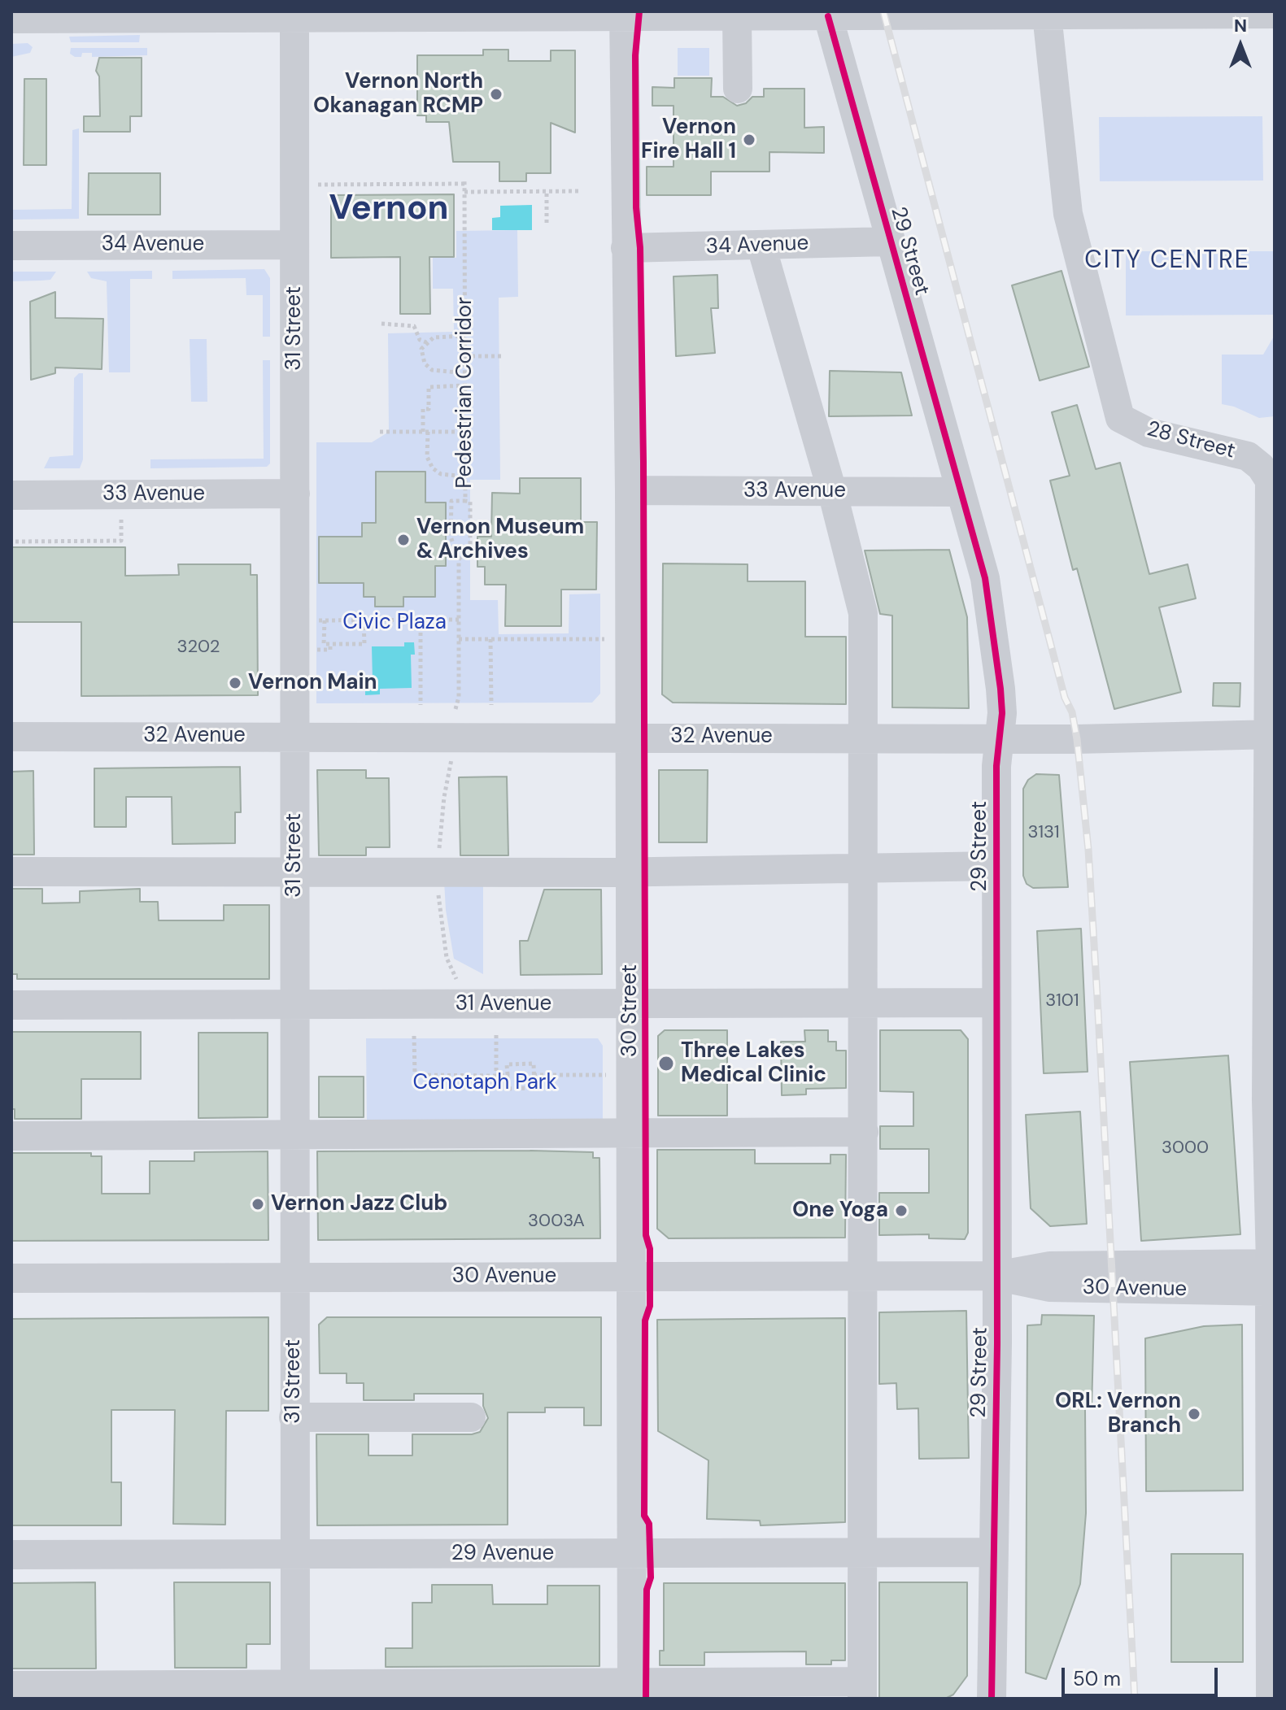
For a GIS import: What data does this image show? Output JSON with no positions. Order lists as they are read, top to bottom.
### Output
{
  "streets": {
    "street": [
      "34 Avenue",
      "29 Street",
      "31 Street",
      "28 Street",
      "33 Avenue",
      "32 Avenue",
      "31 Avenue",
      "30 Street",
      "30 Avenue",
      "29 Avenue"
    ],
    "path": ["Pedestrian Corridor"]
  },
  "crossings": [
    ["34 Avenue", "29 Street"],
    ["34 Avenue", "31 Street"],
    ["34 Avenue", "30 Street"],
    ["29 Street", "33 Avenue"],
    ["29 Street", "32 Avenue"],
    ["29 Street", "31 Avenue"],
    ["29 Street", "30 Avenue"],
    ["29 Street", "29 Avenue"],
    ["31 Street", "33 Avenue"],
    ["31 Street", "32 Avenue"],
    ["31 Street", "31 Avenue"],
    ["31 Street", "30 Avenue"],
    ["31 Street", "29 Avenue"],
    ["28 Street", "32 Avenue"],
    ["28 Street", "30 Avenue"],
    ["33 Avenue", "30 Street"],
    ["32 Avenue", "30 Street"],
    ["31 Avenue", "30 Street"],
    ["30 Street", "30 Avenue"],
    ["30 Street", "29 Avenue"]
  ],
  "districts": ["Vernon", "CITY CENTRE"],
  "parks": ["Civic Plaza", "Cenotaph Park"],
  "places": [
    "Vernon North Okanagan RCMP",
    "Vernon Fire Hall 1",
    "Vernon Museum & Archives",
    "Vernon Main",
    "Three Lakes Medical Clinic",
    "Vernon Jazz Club",
    "One Yoga",
    "ORL: Vernon Branch"
  ],
  "house_numbers": [
    "3202",
    "3131",
    "3101",
    "3000",
    "3003A"
  ],
  "scale_bar": "50 m",
  "north": "top"
}
